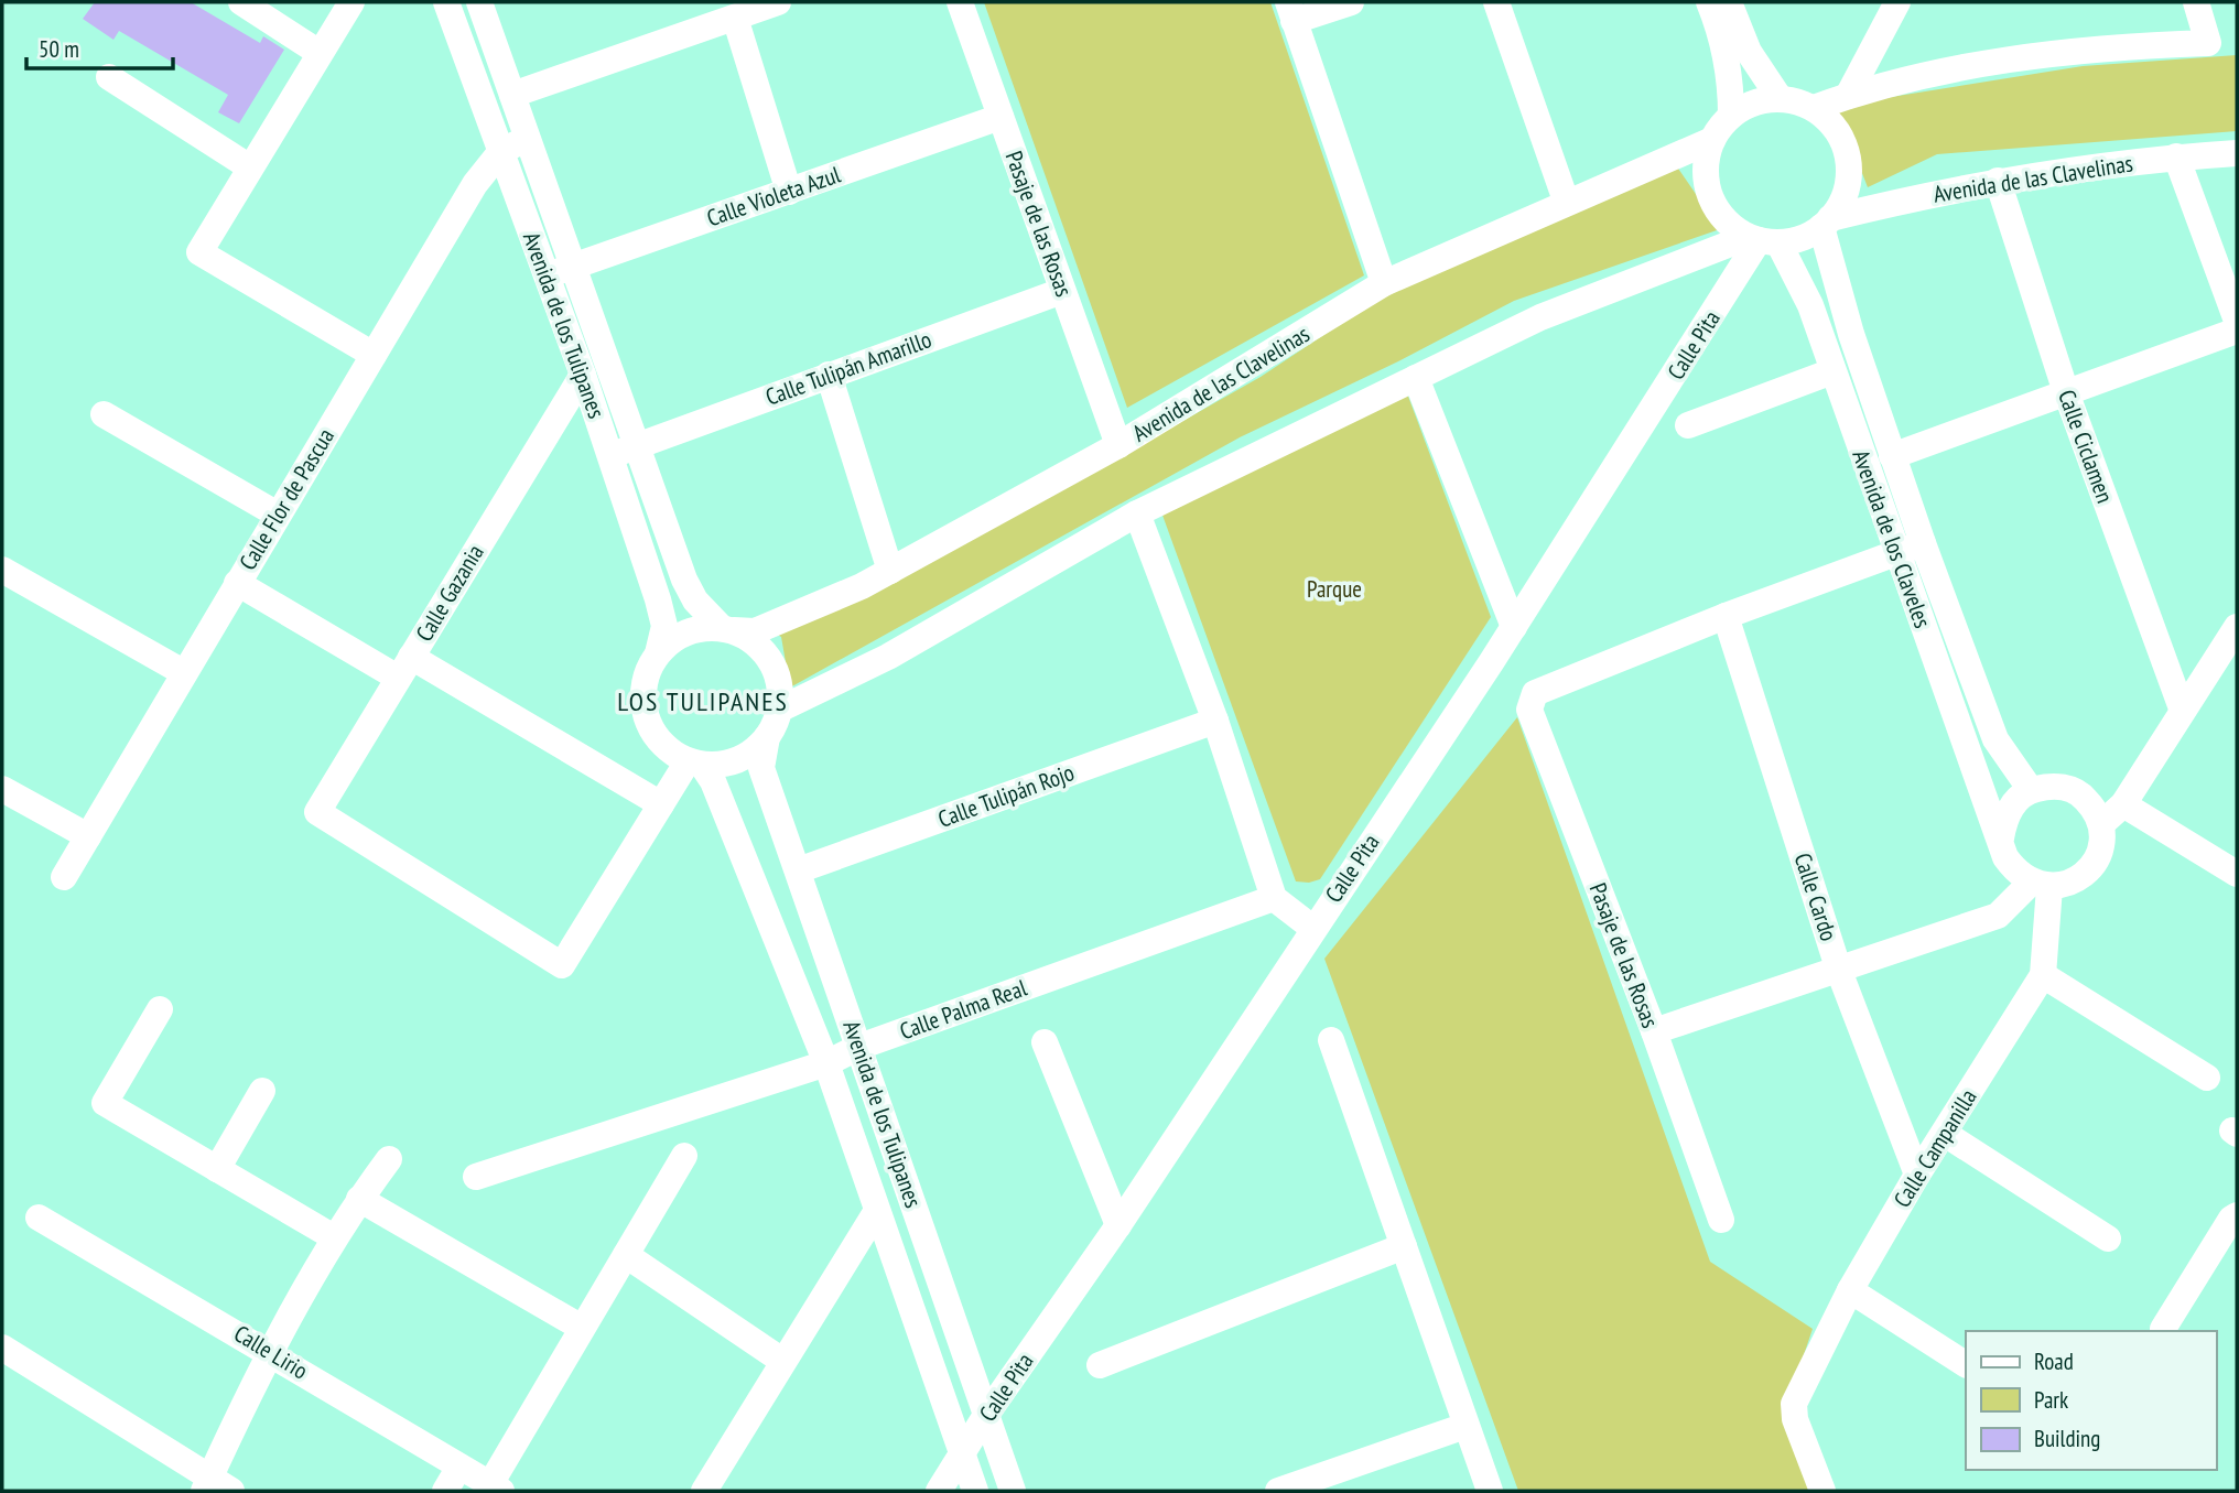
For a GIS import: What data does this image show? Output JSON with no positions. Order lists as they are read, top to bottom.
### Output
{
  "streets": {
    "street": [
      "Avenida de las Clavelinas",
      "Calle Violeta Azul",
      "Pasaje de las Rosas",
      "Avenida de los Tulipanes",
      "Calle Pita",
      "Calle Tulipán Amarillo",
      "Calle Ciclamen",
      "Calle Flor de Pascua",
      "Avenida de los Claveles",
      "Calle Gazania",
      "Calle Tulipán Rojo",
      "Calle Cardo",
      "Calle Palma Real",
      "Calle Campanilla",
      "Calle Lirio"
    ]
  },
  "crossings": [
    ["Avenida de las Clavelinas", "Pasaje de las Rosas"],
    ["Avenida de las Clavelinas", "Avenida de los Tulipanes"],
    ["Avenida de las Clavelinas", "Calle Pita"],
    ["Avenida de las Clavelinas", "Calle Ciclamen"],
    ["Avenida de las Clavelinas", "Avenida de los Claveles"],
    ["Calle Violeta Azul", "Pasaje de las Rosas"],
    ["Calle Violeta Azul", "Avenida de los Tulipanes"],
    ["Pasaje de las Rosas", "Calle Tulipán Amarillo"],
    ["Pasaje de las Rosas", "Calle Cardo"],
    ["Avenida de los Tulipanes", "Calle Pita"],
    ["Avenida de los Tulipanes", "Calle Tulipán Amarillo"],
    ["Avenida de los Tulipanes", "Calle Flor de Pascua"],
    ["Avenida de los Tulipanes", "Calle Gazania"],
    ["Avenida de los Tulipanes", "Calle Tulipán Rojo"],
    ["Avenida de los Tulipanes", "Calle Palma Real"],
    ["Calle Pita", "Avenida de los Claveles"],
    ["Avenida de los Claveles", "Calle Campanilla"],
    ["Calle Cardo", "Calle Campanilla"]
  ],
  "districts": ["LOS TULIPANES"],
  "parks": ["Parque"],
  "legend": ["Road", "Park", "Building"],
  "scale_bar": "50 m"
}
